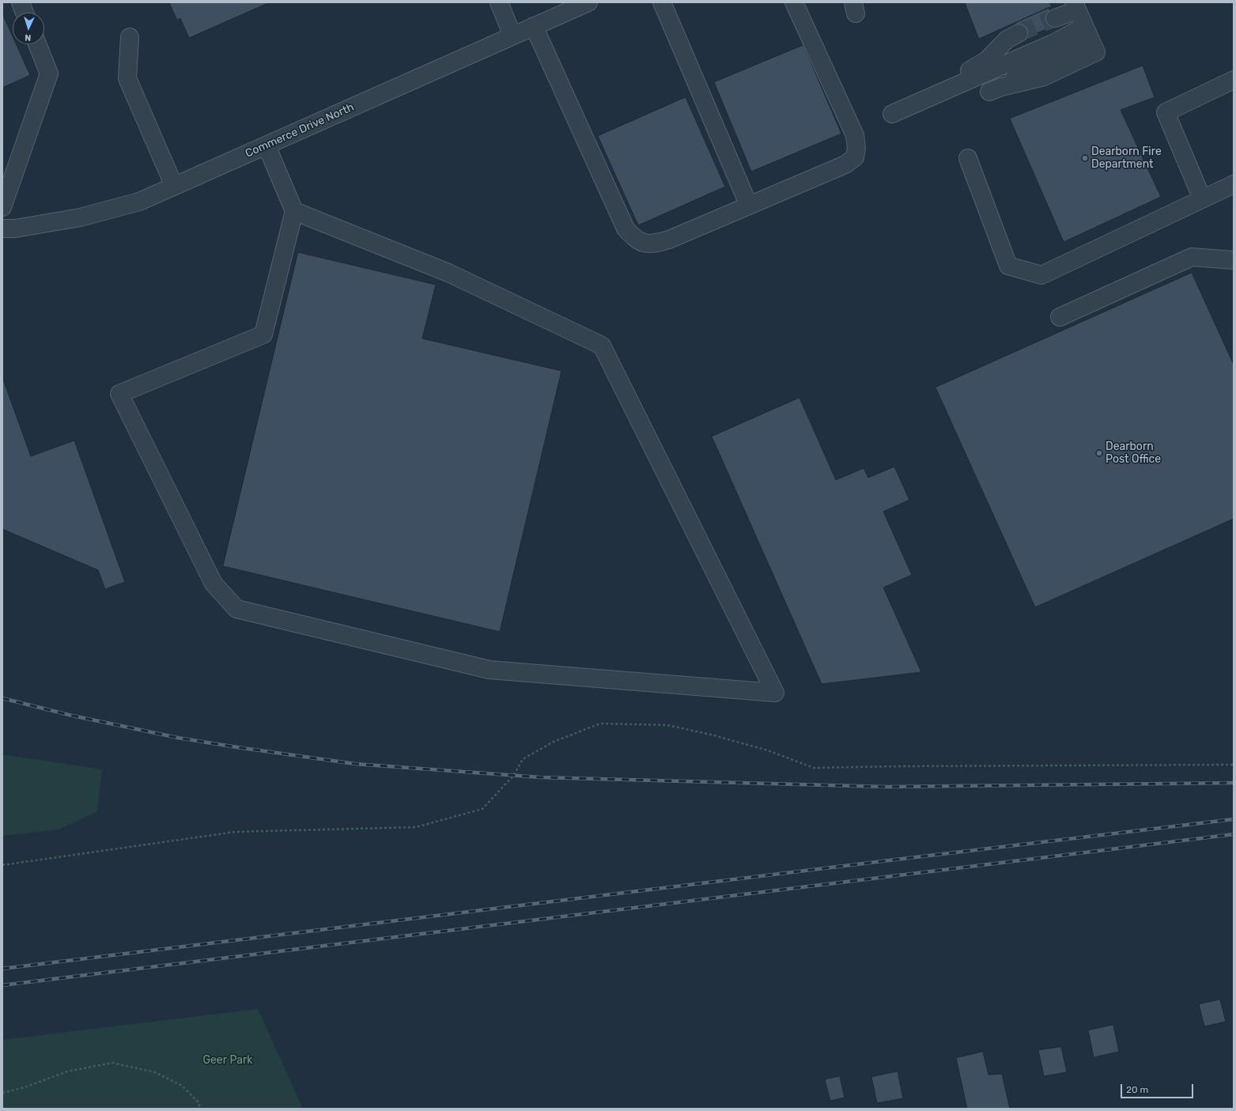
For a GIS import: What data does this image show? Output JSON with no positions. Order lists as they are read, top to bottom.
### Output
{
  "streets": {
    "street": ["Commerce Drive North"]
  },
  "parks": ["Geer Park"],
  "places": ["Dearborn Fire Department", "Dearborn Post Office"],
  "scale_bar": "20 m",
  "north": "bottom"
}
